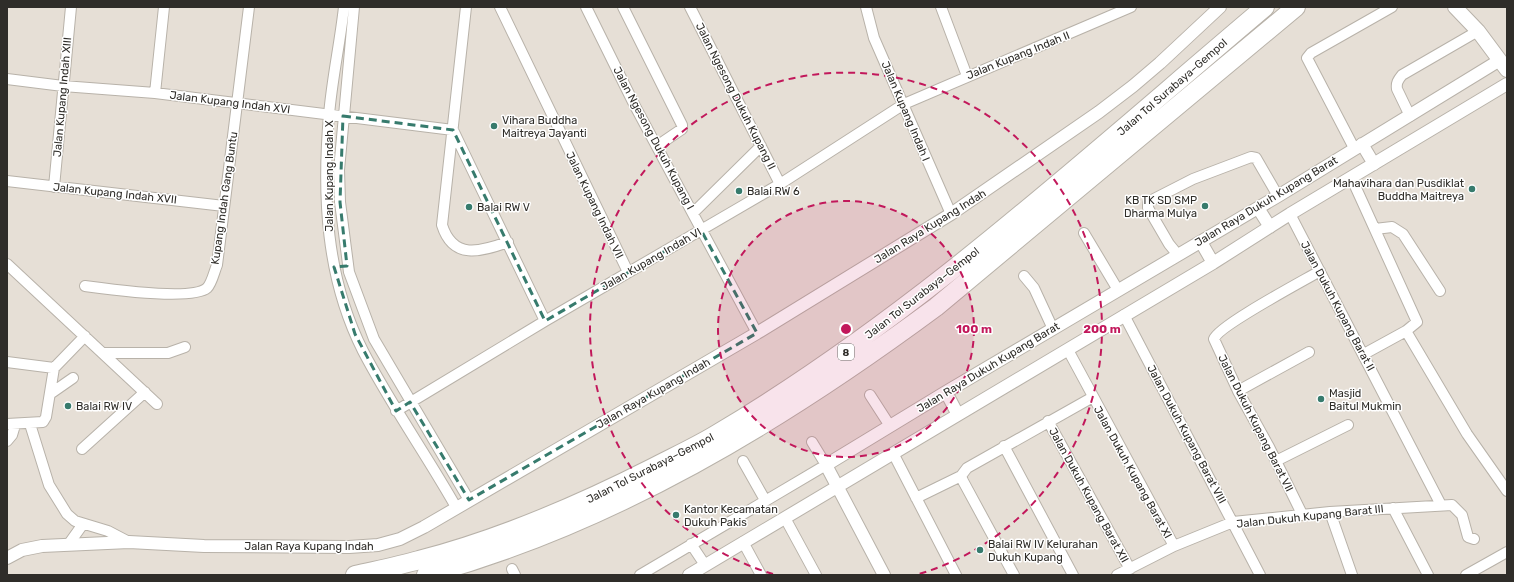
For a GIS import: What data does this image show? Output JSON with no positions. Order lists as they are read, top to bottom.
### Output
{
  "streets": {
    "highway": ["Jalan Tol Surabaya–Gempol", "8"],
    "street": [
      "Jalan Kupang Indah II",
      "Jalan Ngesong Dukuh Kupang II",
      "Jalan Kupang Indah XIII",
      "Jalan Kupang Indah XVI",
      "Jalan Kupang Indah I",
      "Jalan Ngesong Dukuh Kupang I",
      "Jalan Kupang Indah X",
      "Jalan Kupang Indah XVII",
      "Kupang Indah Gang Buntu",
      "Jalan Raya Dukuh Kupang Barat",
      "Jalan Kupang Indah VII",
      "Jalan Raya Kupang Indah",
      "Jalan Kupang Indah VI",
      "Jalan Dukuh Kupang Barat II",
      "Jalan Dukuh Kupang Barat VII",
      "Jalan Dukuh Kupang Barat VIII",
      "Jalan Dukuh Kupang Barat XI",
      "Jalan Dukuh Kupang Barat XII",
      "Jalan Dukuh Kupang Barat III"
    ]
  },
  "crossings": [
    ["Jalan Kupang Indah II", "Jalan Kupang Indah I"],
    ["Jalan Kupang Indah II", "Jalan Kupang Indah VI"],
    ["Jalan Ngesong Dukuh Kupang II", "Jalan Kupang Indah VI"],
    ["Jalan Kupang Indah XIII", "Jalan Kupang Indah XVI"],
    ["Jalan Kupang Indah XIII", "Jalan Kupang Indah XVII"],
    ["Jalan Kupang Indah XVI", "Jalan Kupang Indah X"],
    ["Jalan Kupang Indah XVI", "Kupang Indah Gang Buntu"],
    ["Jalan Kupang Indah I", "Jalan Raya Kupang Indah"],
    ["Jalan Kupang Indah I", "Jalan Kupang Indah VI"],
    ["Jalan Ngesong Dukuh Kupang I", "Jalan Raya Kupang Indah"],
    ["Jalan Ngesong Dukuh Kupang I", "Jalan Kupang Indah VI"],
    ["Jalan Kupang Indah X", "Jalan Raya Kupang Indah"],
    ["Jalan Kupang Indah X", "Jalan Kupang Indah VI"],
    ["Jalan Kupang Indah XVII", "Kupang Indah Gang Buntu"],
    ["Jalan Kupang Indah VII", "Jalan Kupang Indah VI"],
    ["Jalan Dukuh Kupang Barat II", "Jalan Dukuh Kupang Barat VII"],
    ["Jalan Dukuh Kupang Barat II", "Jalan Dukuh Kupang Barat III"],
    ["Jalan Dukuh Kupang Barat VII", "Jalan Dukuh Kupang Barat III"],
    ["Jalan Dukuh Kupang Barat VIII", "Jalan Dukuh Kupang Barat III"],
    ["Jalan Dukuh Kupang Barat XI", "Jalan Dukuh Kupang Barat III"],
    ["Jalan Dukuh Kupang Barat XII", "Jalan Dukuh Kupang Barat III"]
  ],
  "places": [
    "Vihara Buddha Maitreya Jayanti",
    "Mahavihara dan Pusdiklat Buddha Maitreya",
    "Balai RW 6",
    "KB TK SD SMP Dharma Mulya",
    "Balai RW V",
    "Masjid Baitul Mukmin",
    "Balai RW IV",
    "Kantor Kecamatan Dukuh Pakis",
    "Balai RW IV Kelurahan Dukuh Kupang"
  ],
  "rings": ["100 m", "200 m"]
}
